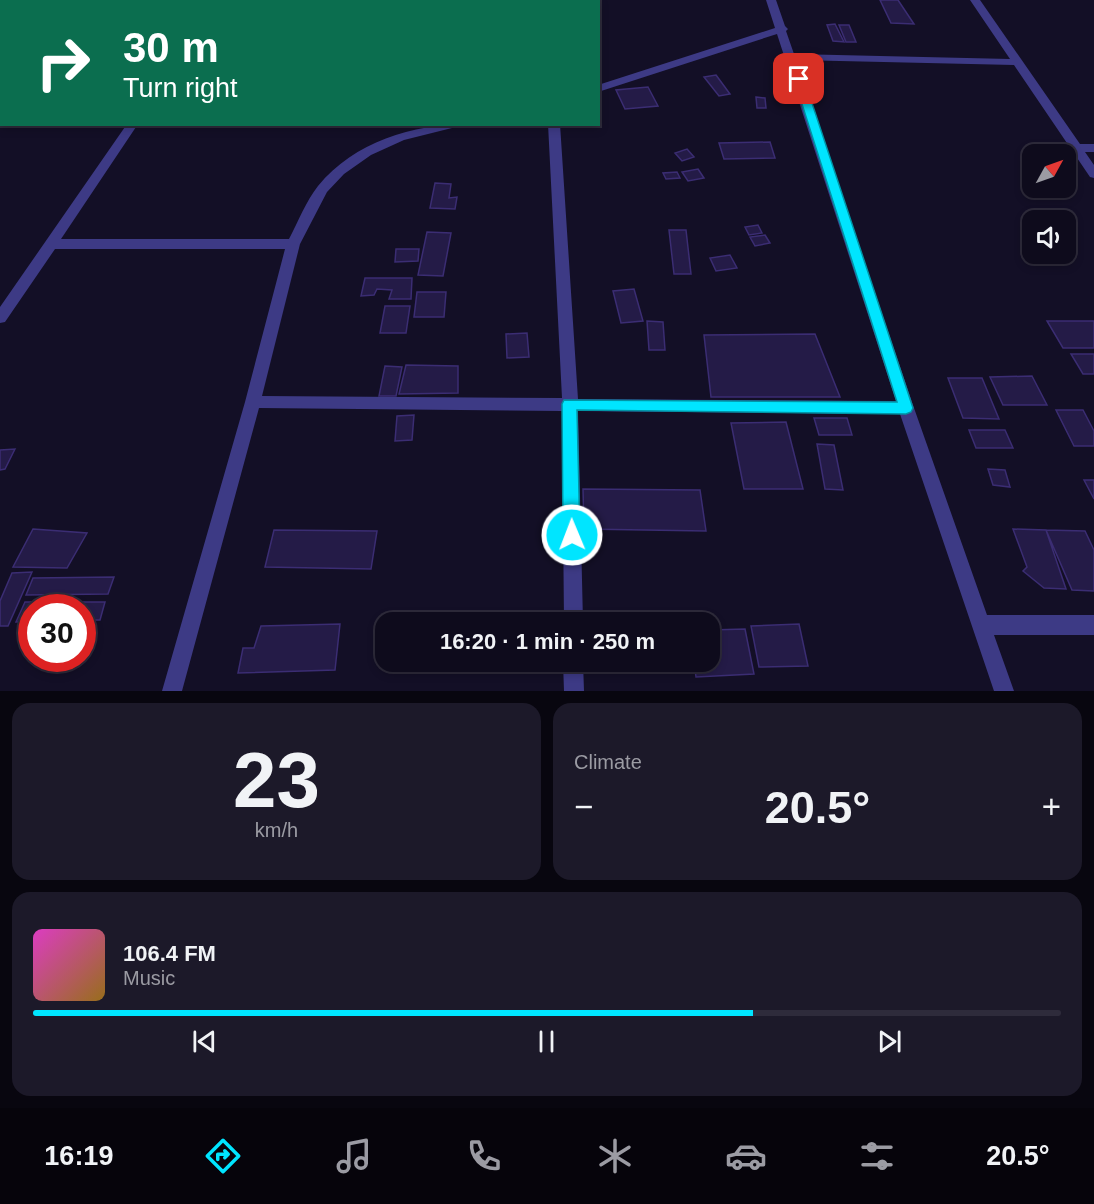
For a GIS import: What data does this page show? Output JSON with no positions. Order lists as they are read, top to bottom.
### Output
{
  "north": "top right",
  "page": {
    "turn": ["30 m", "Turn right"],
    "limit": "30",
    "trip": "16:20 · 1 min · 250 m",
    "tile": [
      ["23", "km/h"],
      "Climate"
    ],
    "heat": ["−", "20.5°", "+"],
    "song": ["106.4 FM", "Music"],
    "tabs": ["16:19", "20.5°"]
  }
}
